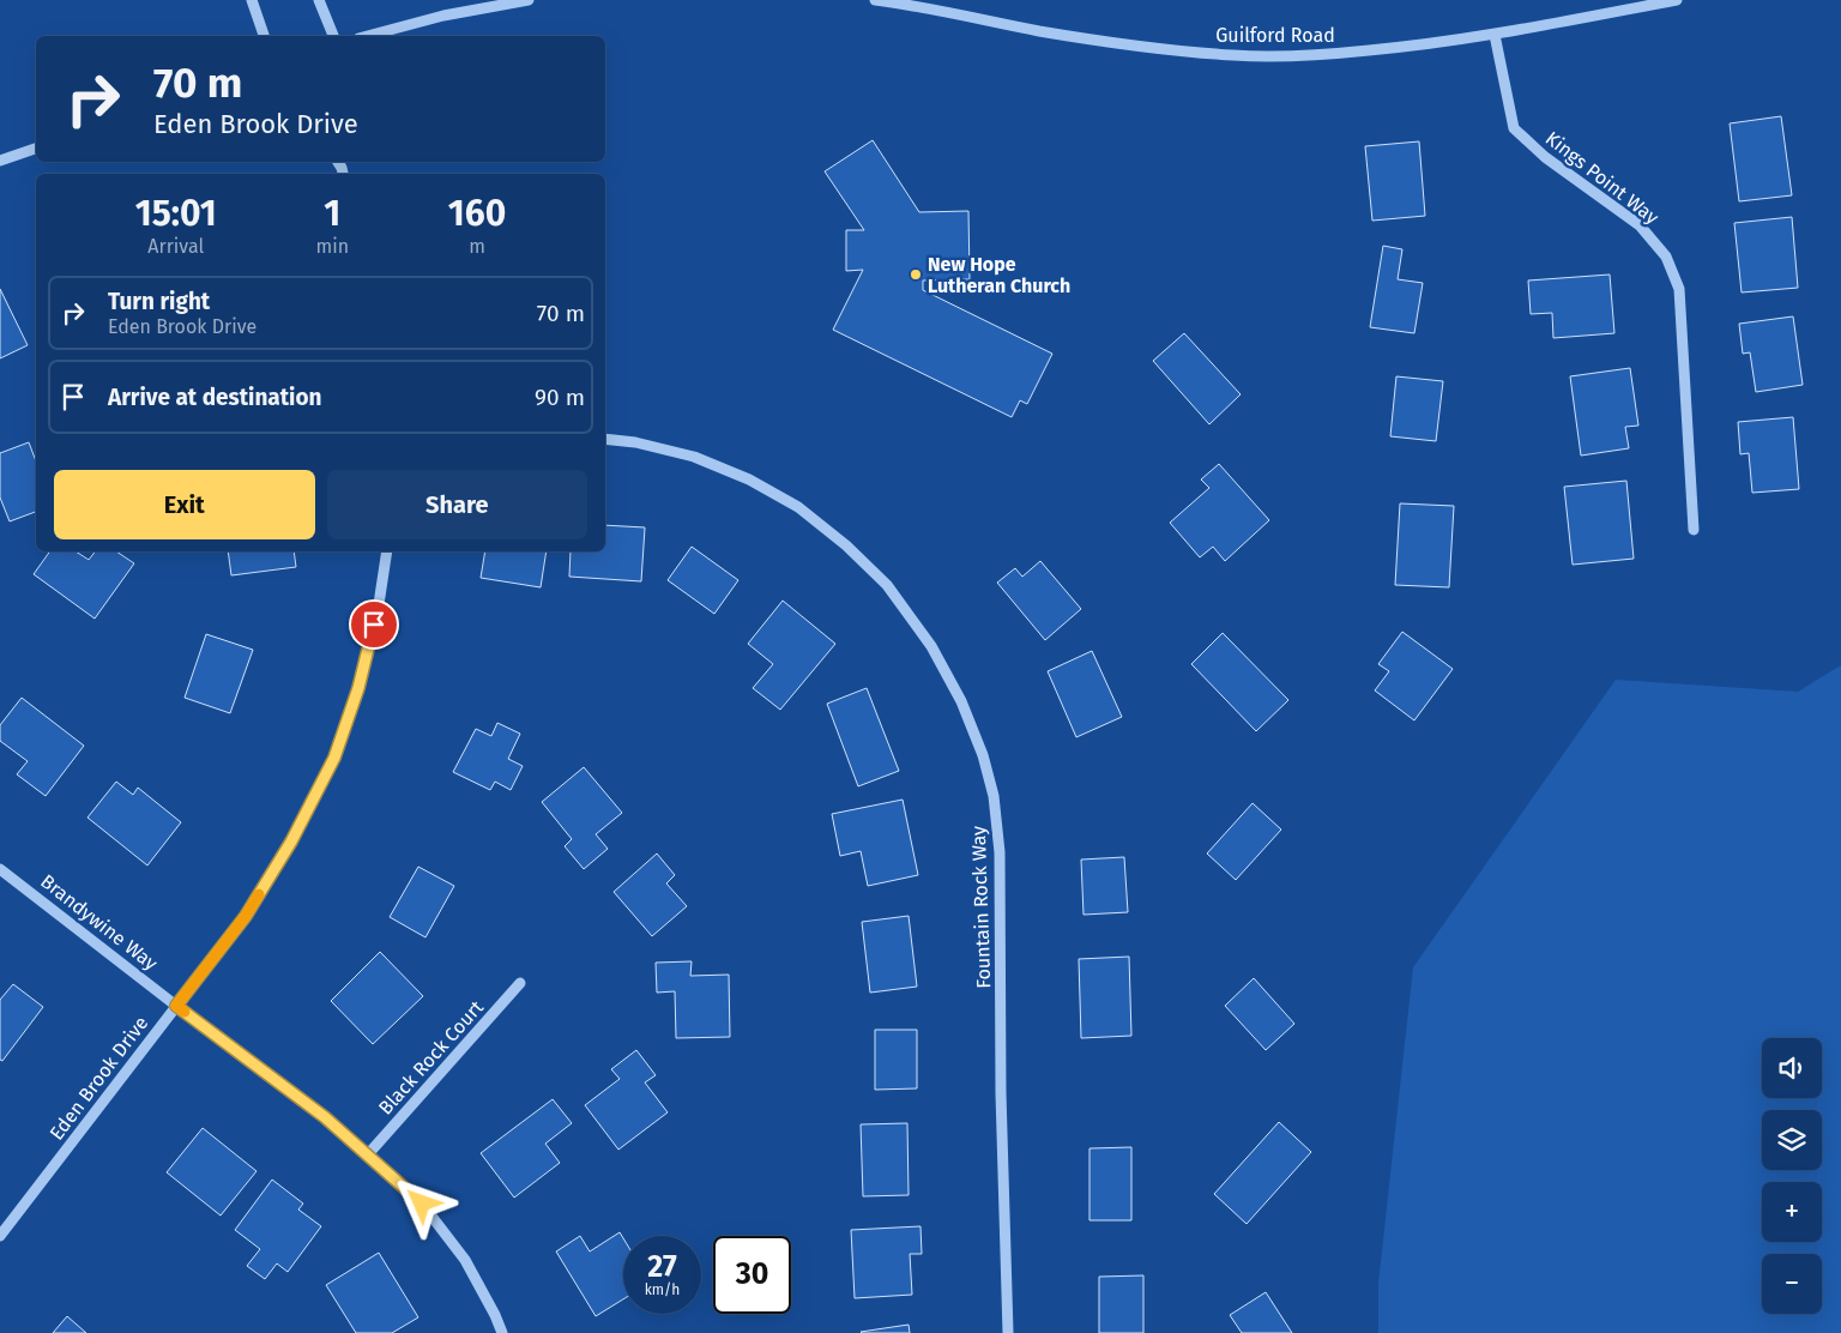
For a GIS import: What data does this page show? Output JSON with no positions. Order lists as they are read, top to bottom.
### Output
{
  "streets": {
    "street": [
      "Guilford Road",
      "Kings Point Way",
      "Fountain Rock Way",
      "Brandywine Way",
      "Black Rock Court",
      "Eden Brook Drive"
    ]
  },
  "crossings": [
    ["Guilford Road", "Kings Point Way"],
    ["Brandywine Way", "Black Rock Court"],
    ["Brandywine Way", "Eden Brook Drive"]
  ],
  "places": ["New Hope Lutheran Church"],
  "page": {
    "turn": ["70 m", "Eden Brook Drive"],
    "eta": [
      "15:01",
      "Arrival",
      "1",
      "min",
      "160",
      "m"
    ],
    "list": [
      {
        "name": "Turn right",
        "note": "Eden Brook Drive",
        "value": "70 m"
      },
      {
        "name": "Arrive at destination",
        "value": "90 m"
      }
    ],
    "buttons": ["Exit", "Share"],
    "map_buttons": ["+", "−"],
    "speed": "27 km/h",
    "limit": "30"
  }
}
